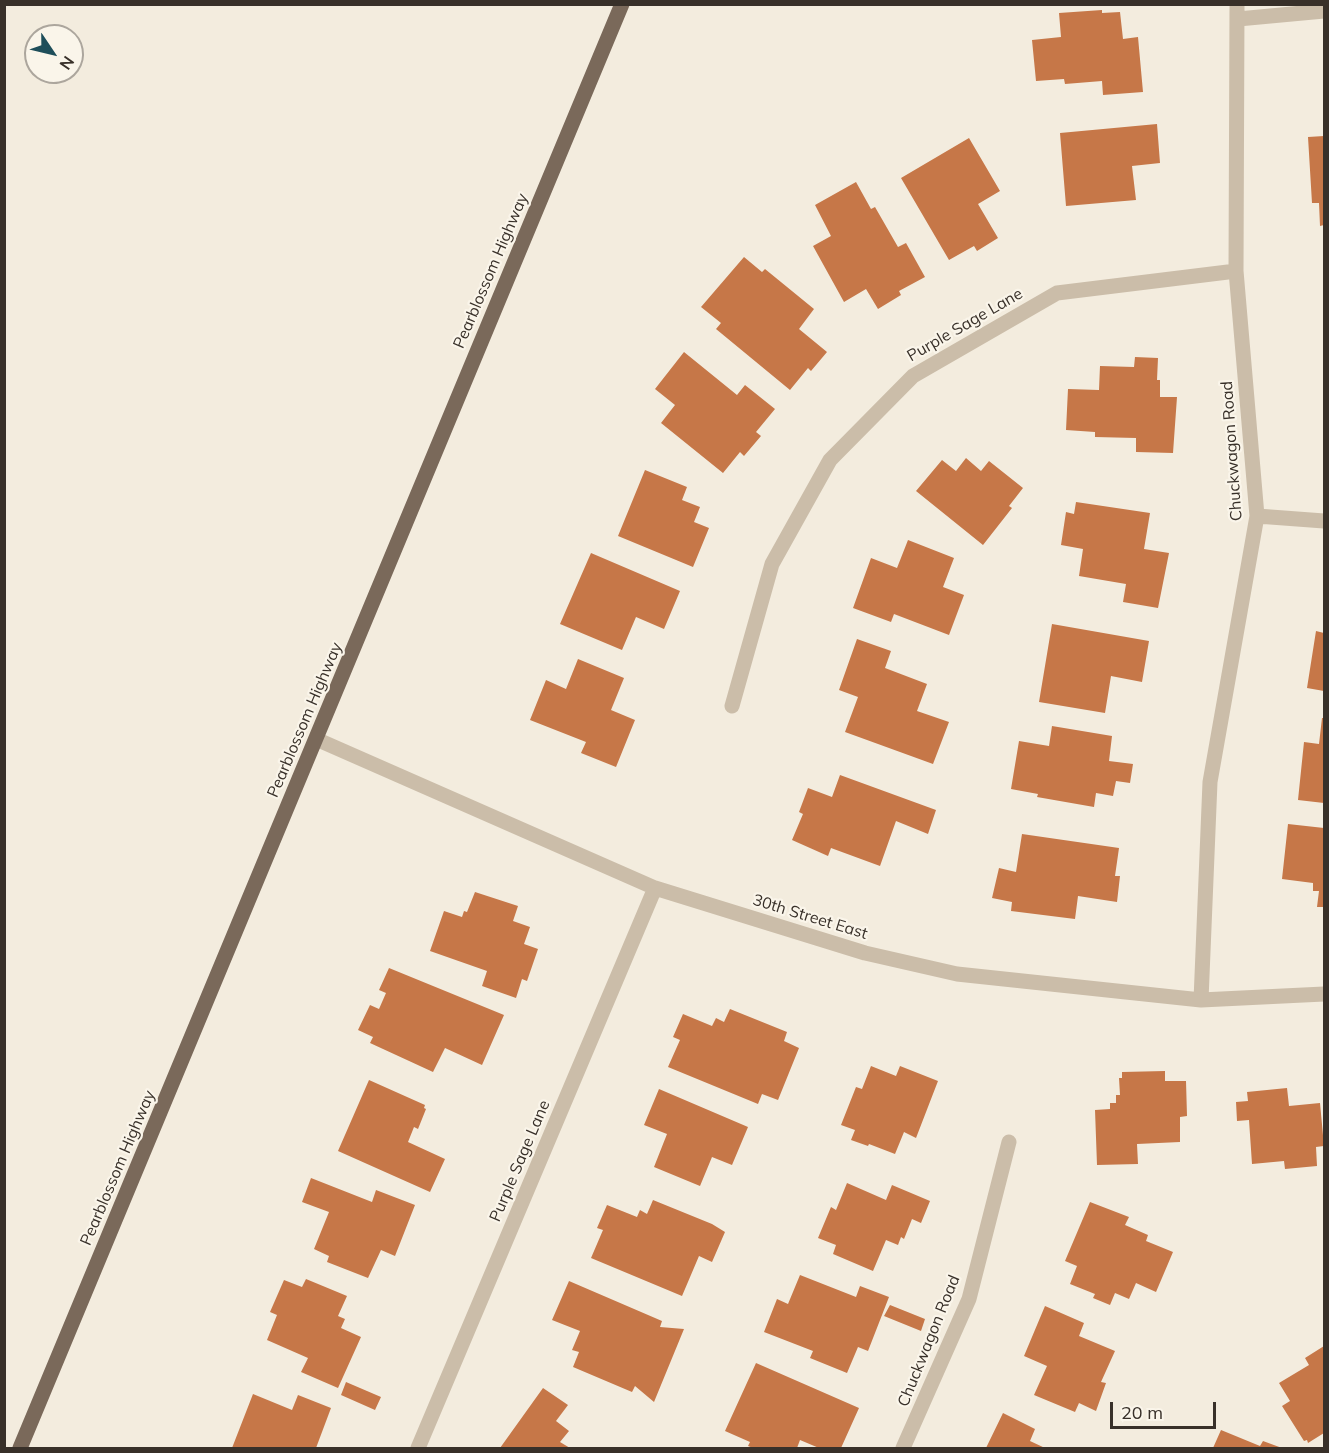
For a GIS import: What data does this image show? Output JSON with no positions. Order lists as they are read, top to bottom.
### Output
{
  "streets": {
    "main road": ["Pearblossom Highway"],
    "street": ["Purple Sage Lane", "Chuckwagon Road", "30th Street East"]
  },
  "crossings": [
    ["Pearblossom Highway", "30th Street East"],
    ["Purple Sage Lane", "Chuckwagon Road"],
    ["Purple Sage Lane", "30th Street East"],
    ["Chuckwagon Road", "30th Street East"]
  ],
  "scale_bar": "20 m",
  "north": "bottom right"
}
